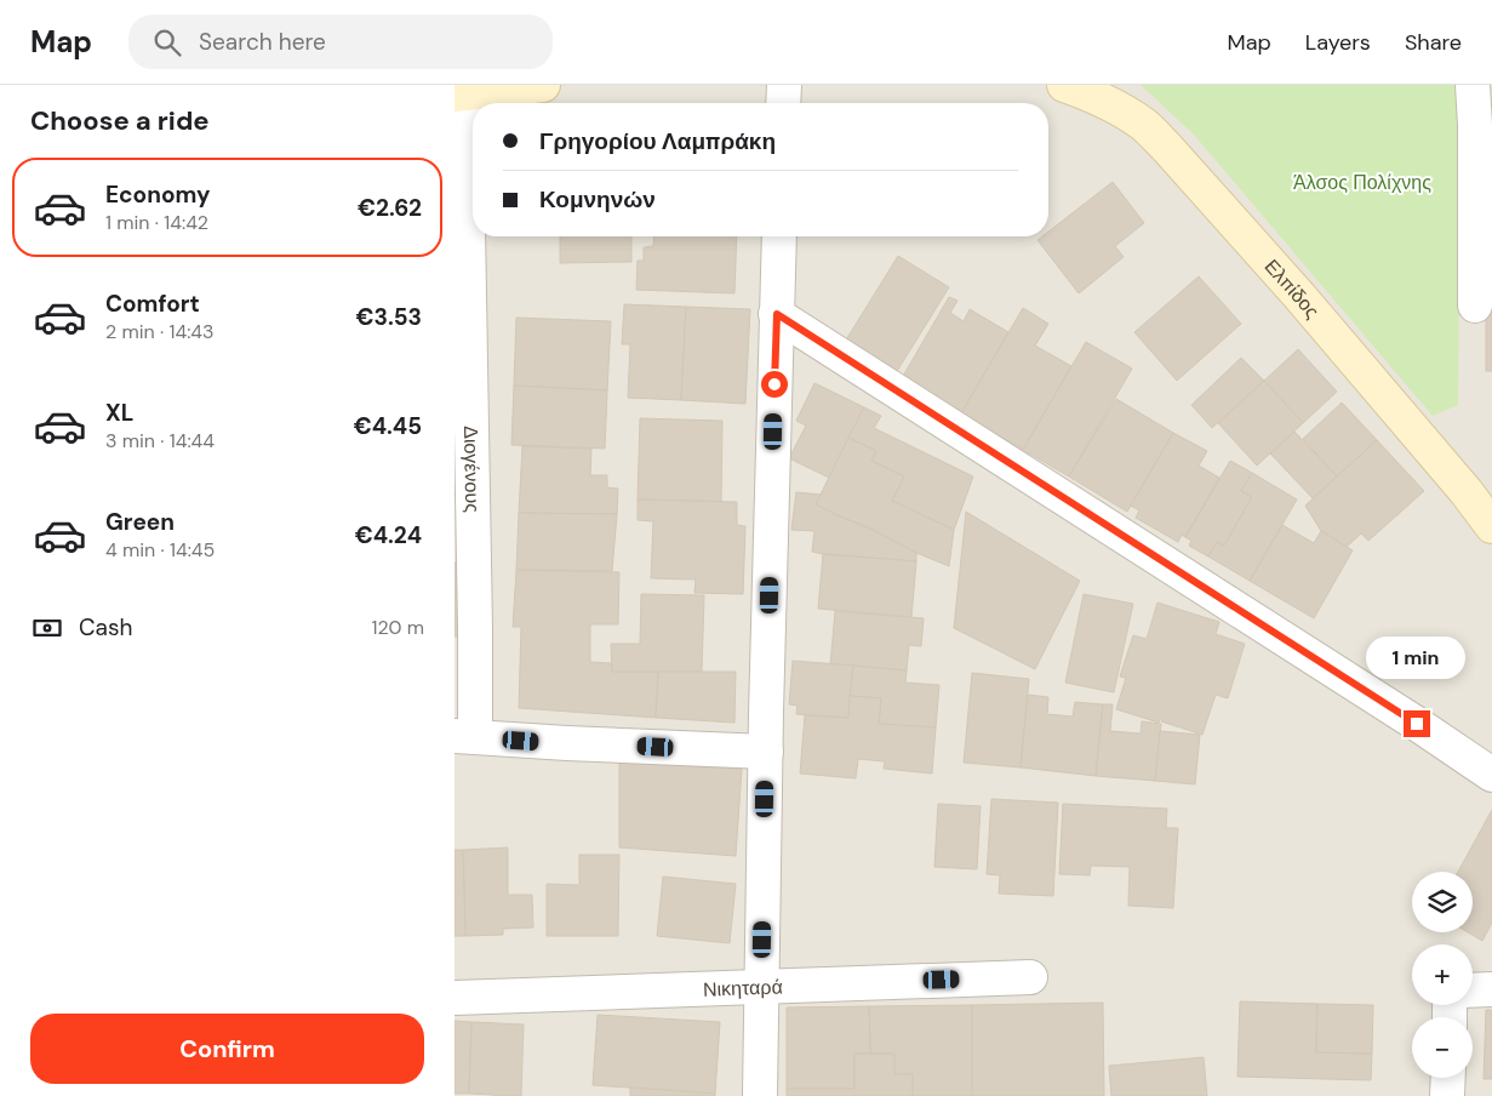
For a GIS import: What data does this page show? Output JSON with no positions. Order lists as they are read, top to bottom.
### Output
{
  "streets": {
    "main road": ["Ελπίδος"],
    "street": ["Διογένους", "Νικηταρά"]
  },
  "parks": ["Άλσος Πολίχνης"],
  "page": {
    "header": "Map",
    "search": "Search here",
    "nav": ["Map", "Layers", "Share"],
    "heading": "Choose a ride",
    "banner": ["Γρηγορίου Λαμπράκη", "Κομνηνών"],
    "list": [
      {
        "name": "Economy",
        "note": "1 min · 14:42",
        "value": "€2.62"
      },
      {
        "name": "Comfort",
        "note": "2 min · 14:43",
        "value": "€3.53"
      },
      {
        "name": "XL",
        "note": "3 min · 14:44",
        "value": "€4.45"
      },
      {
        "name": "Green",
        "note": "4 min · 14:45",
        "value": "€4.24"
      }
    ],
    "pay": ["Cash", "120 m"],
    "bubble": "1 min",
    "map_buttons": ["+", "−"],
    "buttons": "Confirm"
  }
}
